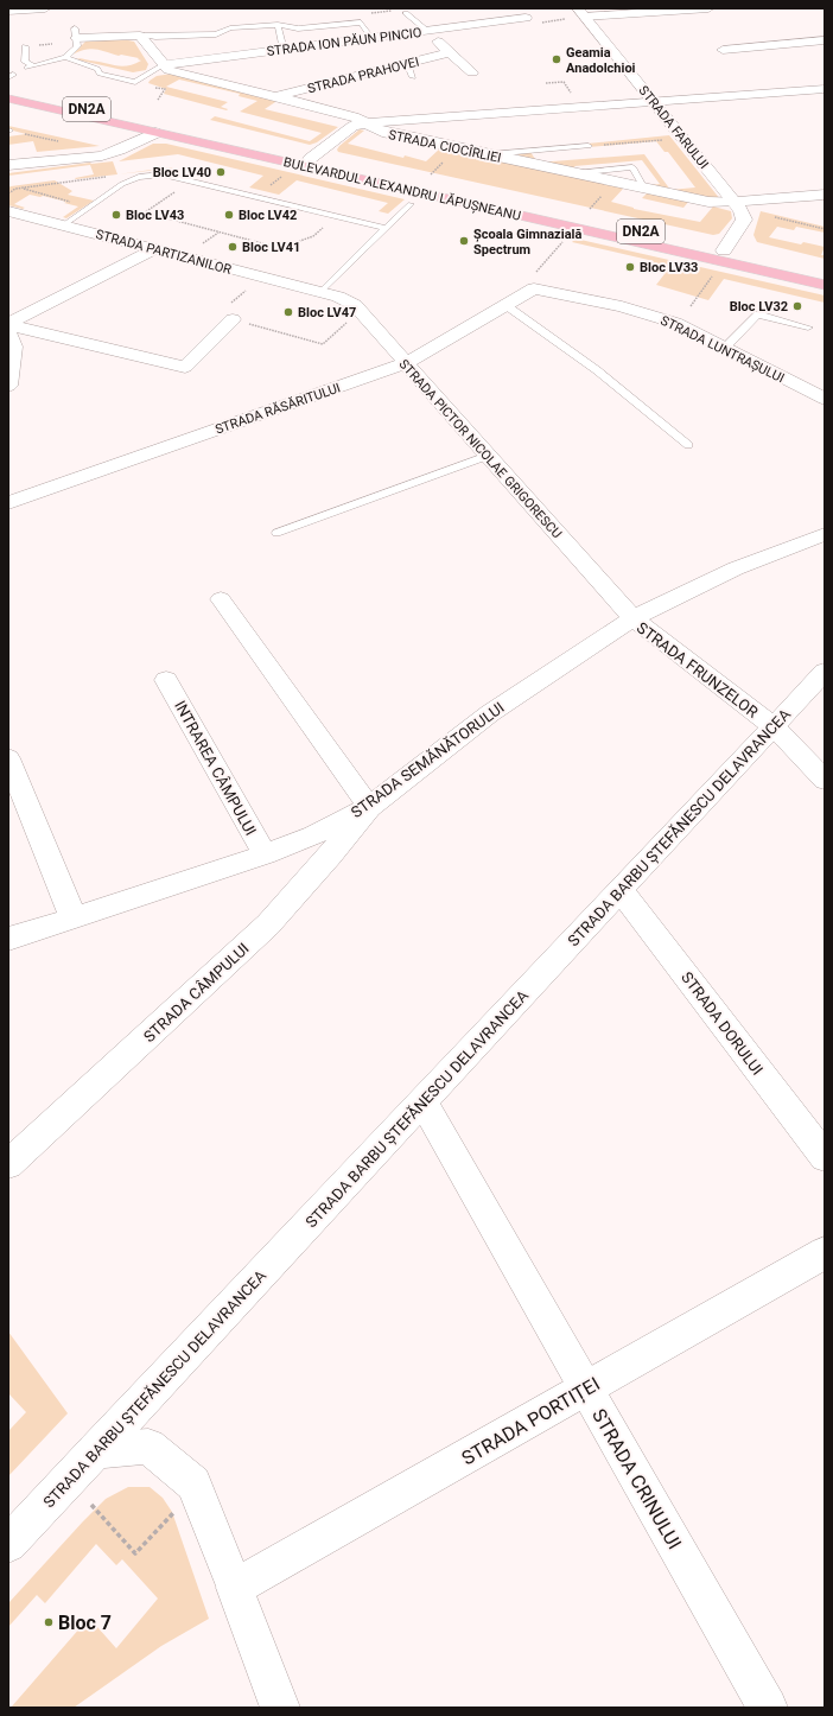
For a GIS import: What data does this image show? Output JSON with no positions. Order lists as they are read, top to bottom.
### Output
{
  "streets": {
    "main road": ["DN2A", "BULEVARDUL ALEXANDRU LĂPUȘNEANU"],
    "street": [
      "STRADA ION PĂUN PINCIO",
      "STRADA PRAHOVEI",
      "STRADA FARULUI",
      "STRADA CIOCÎRLIEI",
      "STRADA PARTIZANILOR",
      "STRADA LUNTRAȘULUI",
      "STRADA RĂSĂRITULUI",
      "STRADA PICTOR NICOLAE GRIGORESCU",
      "STRADA FRUNZELOR",
      "STRADA SEMĂNĂTORULUI",
      "INTRAREA CÂMPULUI",
      "STRADA BARBU ȘTEFĂNESCU DELAVRANCEA",
      "STRADA CÂMPULUI",
      "STRADA DORULUI",
      "STRADA PORTIȚEI",
      "STRADA CRINULUI"
    ]
  },
  "crossings": [
    ["STRADA ION PĂUN PINCIO", "STRADA CIOCÎRLIEI"],
    ["STRADA PRAHOVEI", "STRADA CIOCÎRLIEI"],
    ["STRADA FARULUI", "STRADA CIOCÎRLIEI"],
    ["STRADA FARULUI", "BULEVARDUL ALEXANDRU LĂPUȘNEANU"],
    ["STRADA PARTIZANILOR", "STRADA PICTOR NICOLAE GRIGORESCU"],
    ["STRADA LUNTRAȘULUI", "STRADA RĂSĂRITULUI"],
    ["STRADA RĂSĂRITULUI", "STRADA PICTOR NICOLAE GRIGORESCU"],
    ["STRADA PICTOR NICOLAE GRIGORESCU", "STRADA FRUNZELOR"],
    ["STRADA PICTOR NICOLAE GRIGORESCU", "STRADA SEMĂNĂTORULUI"],
    ["STRADA FRUNZELOR", "STRADA SEMĂNĂTORULUI"],
    ["STRADA FRUNZELOR", "STRADA BARBU ȘTEFĂNESCU DELAVRANCEA"],
    ["STRADA SEMĂNĂTORULUI", "INTRAREA CÂMPULUI"],
    ["STRADA SEMĂNĂTORULUI", "STRADA CÂMPULUI"],
    ["STRADA BARBU ȘTEFĂNESCU DELAVRANCEA", "STRADA DORULUI"],
    ["STRADA BARBU ȘTEFĂNESCU DELAVRANCEA", "STRADA CRINULUI"],
    ["STRADA PORTIȚEI", "STRADA CRINULUI"]
  ],
  "places": [
    "Geamia Anadolchioi",
    "Bloc LV40",
    "Bloc LV43",
    "Bloc LV42",
    "Școala Gimnazială Spectrum",
    "Bloc LV41",
    "Bloc LV33",
    "Bloc LV32",
    "Bloc LV47",
    "Bloc 7"
  ]
}
